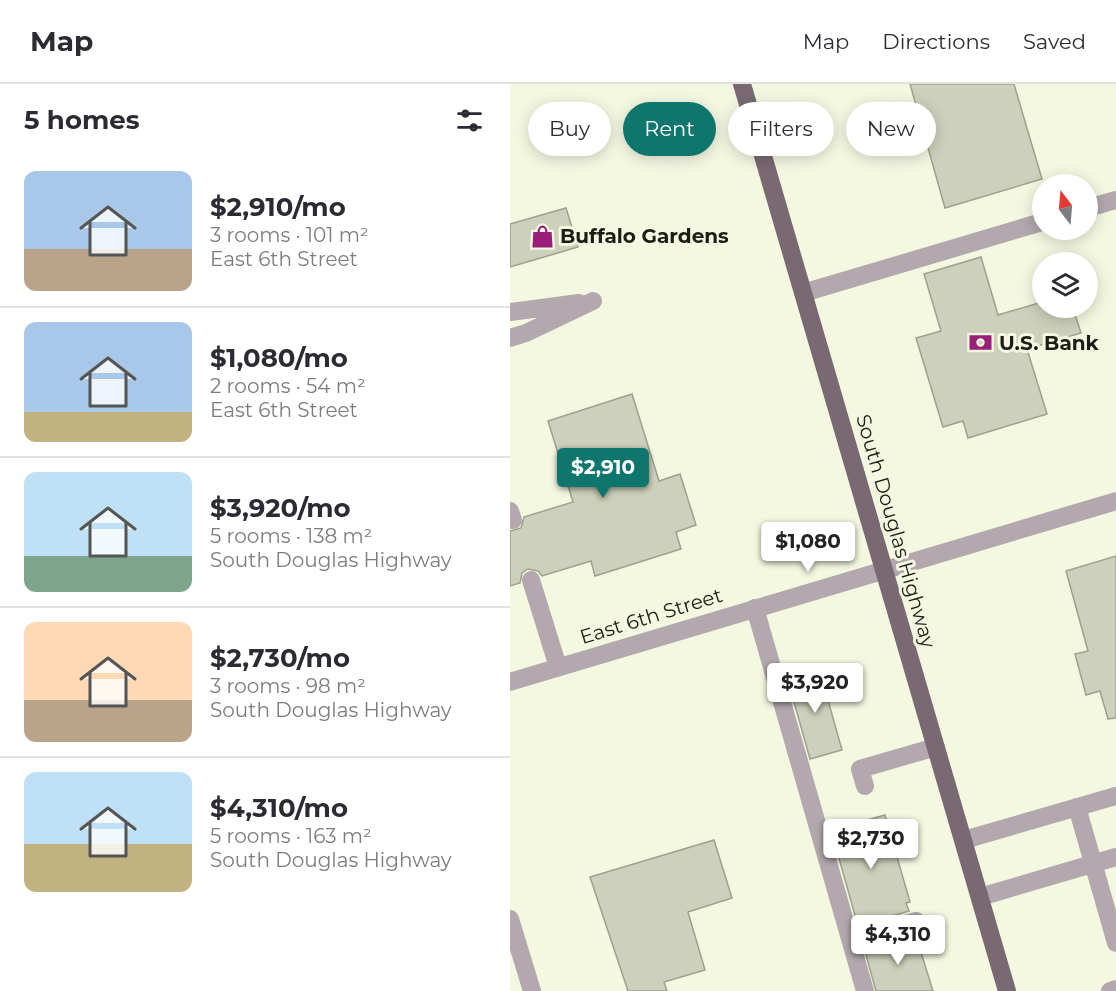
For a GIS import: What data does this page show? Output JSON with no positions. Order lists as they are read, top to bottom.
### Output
{
  "streets": {
    "main road": ["South Douglas Highway"],
    "street": ["East 6th Street"]
  },
  "crossings": [
    ["South Douglas Highway", "East 6th Street"]
  ],
  "places": {
    "shop": ["Buffalo Gardens"],
    "bank": ["U.S. Bank"]
  },
  "north": "top",
  "page": {
    "header": "Map",
    "nav": ["Map", "Directions", "Saved"],
    "heading": "5 homes",
    "chip": [
      "Buy",
      "Rent",
      "Filters",
      "New"
    ],
    "list": [
      {
        "name": "$2,910/mo",
        "note": "3 rooms · 101 m² · East 6th Street"
      },
      {
        "name": "$1,080/mo",
        "note": "2 rooms · 54 m² · East 6th Street"
      },
      {
        "name": "$3,920/mo",
        "note": "5 rooms · 138 m² · South Douglas Highway"
      },
      {
        "name": "$2,730/mo",
        "note": "3 rooms · 98 m² · South Douglas Highway"
      },
      {
        "name": "$4,310/mo",
        "note": "5 rooms · 163 m² · South Douglas Highway"
      }
    ],
    "price": [
      "$2,910",
      "$1,080",
      "$3,920",
      "$2,730",
      "$4,310"
    ]
  }
}
